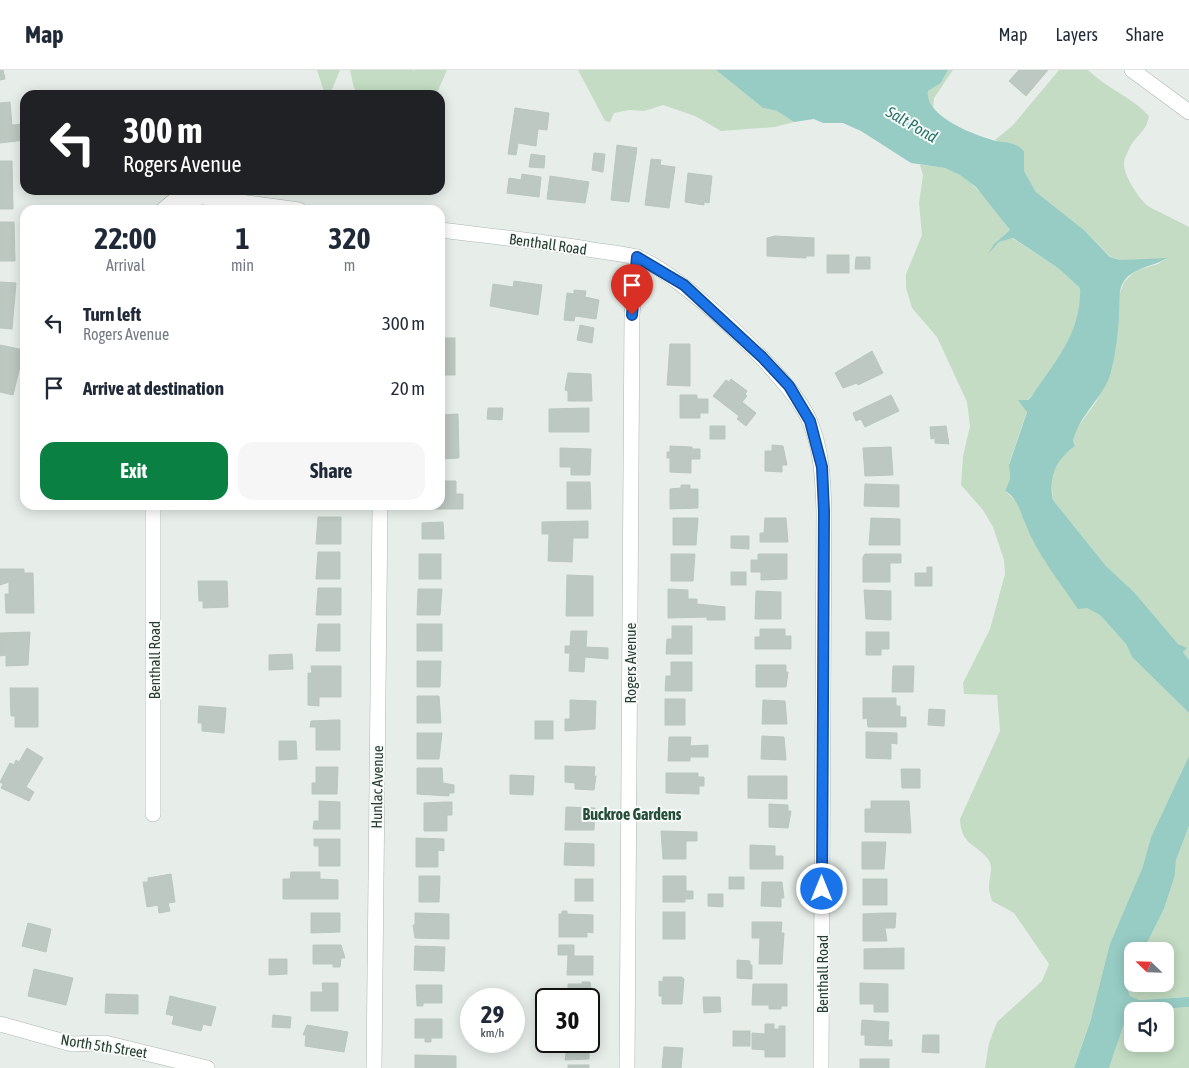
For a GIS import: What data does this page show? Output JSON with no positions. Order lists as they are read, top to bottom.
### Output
{
  "streets": {
    "street": [
      "Benthall Road",
      "Rogers Avenue",
      "Hunlac Avenue",
      "North 5th Street"
    ]
  },
  "crossings": [
    ["Benthall Road", "Rogers Avenue"]
  ],
  "districts": ["Buckroe Gardens"],
  "water": ["Salt Pond"],
  "north": "top left",
  "page": {
    "header": "Map",
    "nav": ["Map", "Layers", "Share"],
    "turn": ["300 m", "Rogers Avenue"],
    "eta": [
      "22:00",
      "Arrival",
      "1",
      "min",
      "320",
      "m"
    ],
    "list": [
      {
        "name": "Turn left",
        "note": "Rogers Avenue",
        "value": "300 m"
      },
      {
        "name": "Arrive at destination",
        "value": "20 m"
      }
    ],
    "buttons": ["Exit", "Share"],
    "speed": "29 km/h",
    "limit": "30"
  }
}
